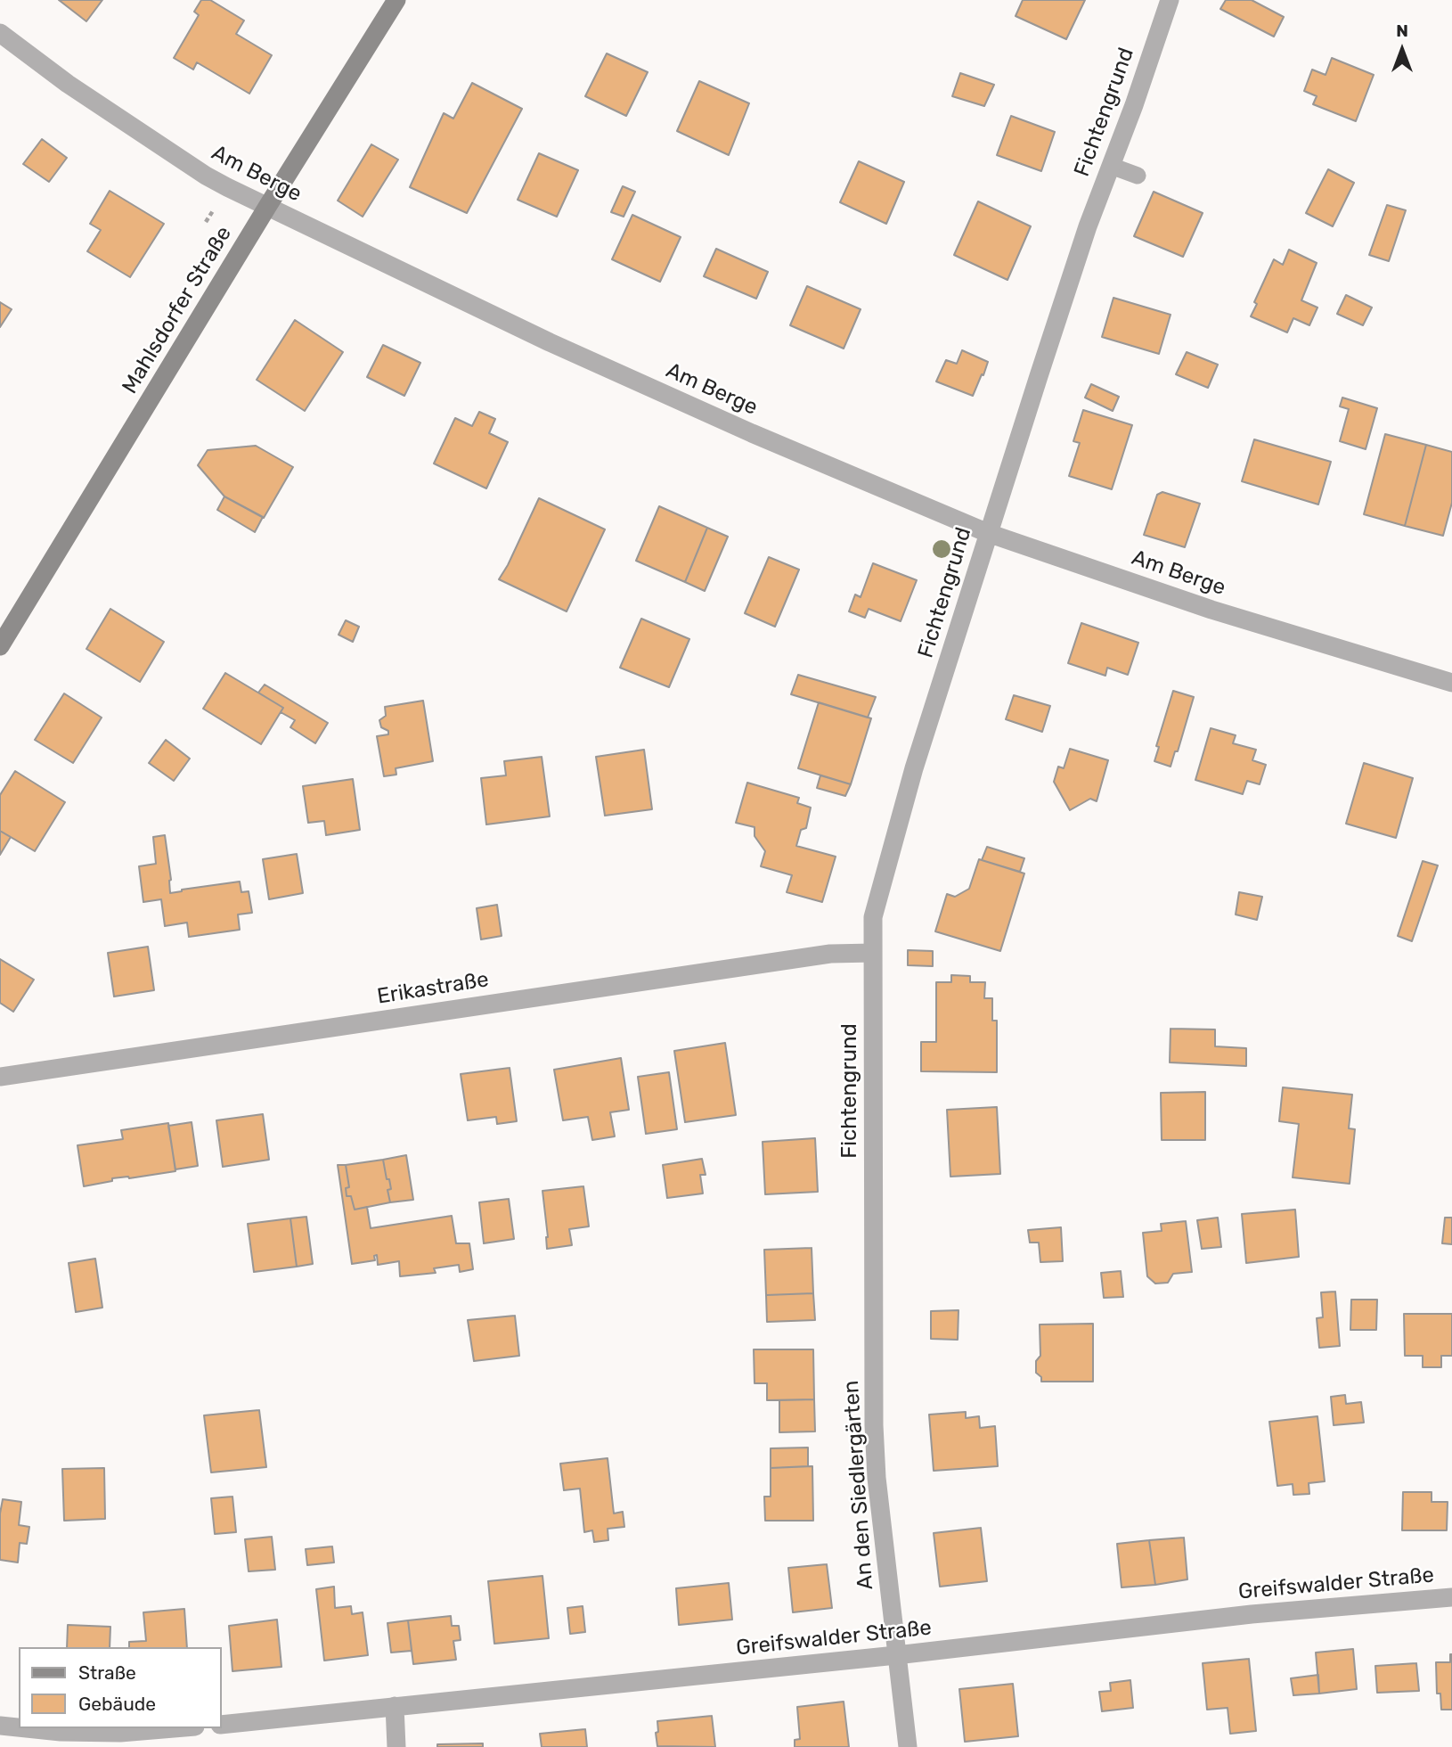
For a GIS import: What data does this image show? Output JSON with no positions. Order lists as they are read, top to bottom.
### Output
{
  "streets": {
    "main road": ["Mahlsdorfer Straße"],
    "street": [
      "Fichtengrund",
      "Am Berge",
      "Erikastraße",
      "An den Siedlergärten",
      "Greifswalder Straße"
    ]
  },
  "crossings": [
    ["Fichtengrund", "Am Berge"],
    ["Fichtengrund", "Erikastraße"],
    ["Fichtengrund", "An den Siedlergärten"],
    ["Am Berge", "Mahlsdorfer Straße"],
    ["An den Siedlergärten", "Greifswalder Straße"]
  ],
  "legend": ["Straße", "Gebäude"],
  "north": "top"
}
